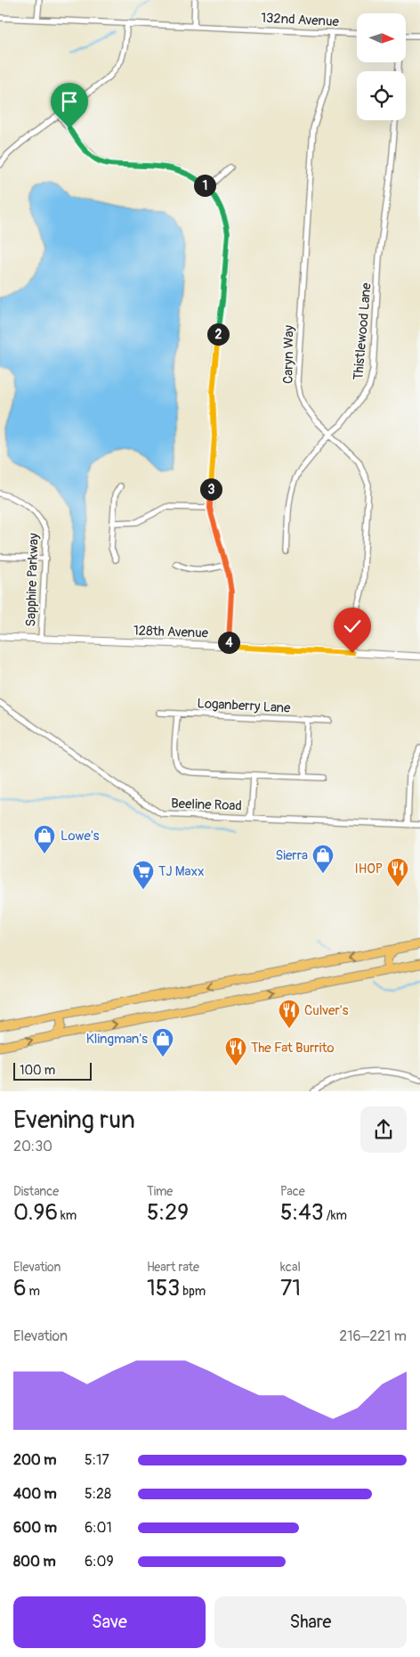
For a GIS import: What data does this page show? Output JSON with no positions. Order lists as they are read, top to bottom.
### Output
{
  "streets": {
    "street": [
      "132nd Avenue",
      "Thistlewood Lane",
      "Caryn Way",
      "Sapphire Parkway",
      "128th Avenue",
      "Loganberry Lane",
      "Beeline Road"
    ]
  },
  "crossings": [
    ["132nd Avenue", "Caryn Way"],
    ["Thistlewood Lane", "Caryn Way"],
    ["Caryn Way", "128th Avenue"],
    ["Sapphire Parkway", "128th Avenue"]
  ],
  "places": {
    "shop": ["Lowe's", "Sierra", "Klingman's"],
    "restaurant": ["IHOP", "Culver's", "The Fat Burrito"],
    "supermarket": ["TJ Maxx"]
  },
  "scale_bar": "100 m",
  "north": "right",
  "page": {
    "pins": [
      "1",
      "2",
      "3",
      "4"
    ],
    "scale": "100 m",
    "heading": ["Evening run", "20:30"],
    "stats": [
      ["Distance", "0.96 km"],
      ["Time", "5:29"],
      ["Pace", "5:43 /km"],
      ["Elevation", "6 m"],
      ["Heart rate", "153 bpm"],
      ["kcal", "71"]
    ],
    "chart": ["Elevation", "216–221 m"],
    "list": [
      {
        "name": "200 m",
        "note": "5:17"
      },
      {
        "name": "400 m",
        "note": "5:28"
      },
      {
        "name": "600 m",
        "note": "6:01"
      },
      {
        "name": "800 m",
        "note": "6:09"
      }
    ],
    "buttons": ["Save", "Share"]
  }
}
